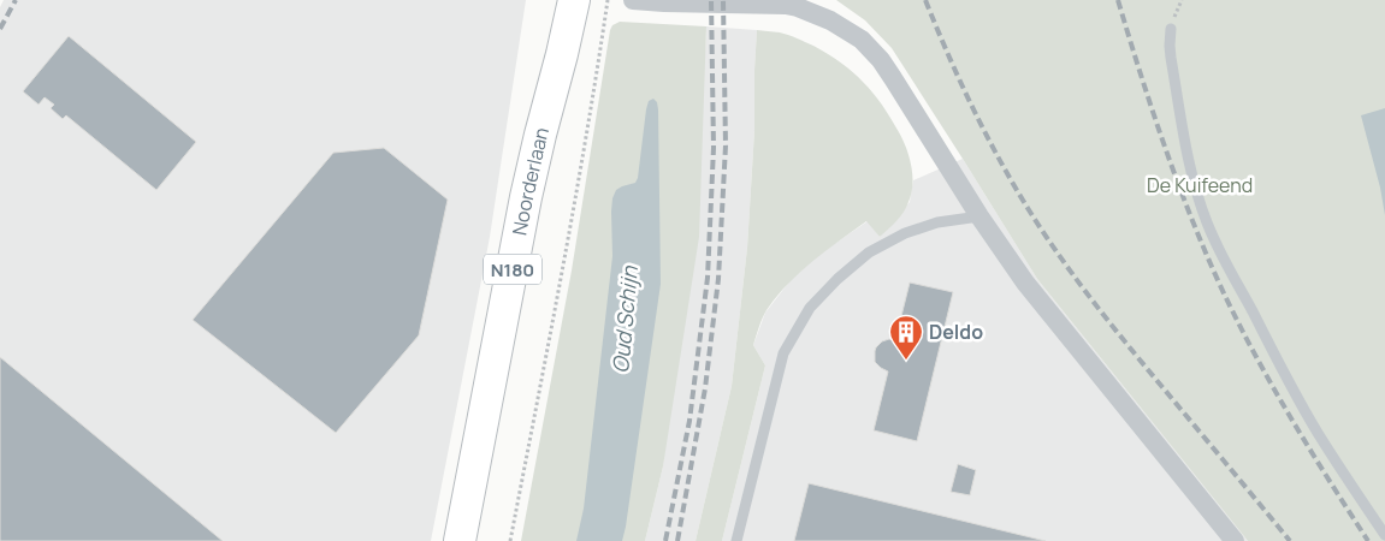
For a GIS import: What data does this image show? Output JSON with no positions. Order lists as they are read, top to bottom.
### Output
{
  "streets": {
    "main road": ["Noorderlaan", "N180"]
  },
  "water": ["Oud Schijn"],
  "parks": ["De Kuifeend"],
  "places": {
    "building": ["Deldo"]
  }
}
